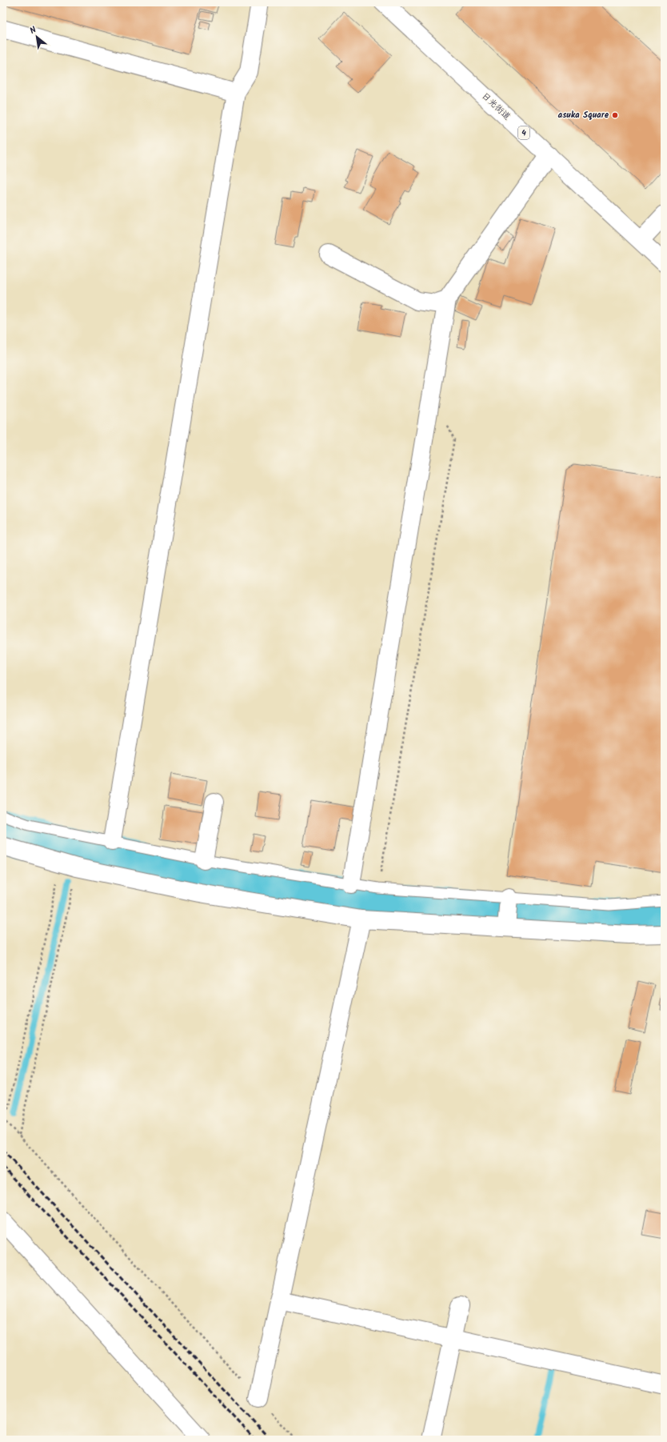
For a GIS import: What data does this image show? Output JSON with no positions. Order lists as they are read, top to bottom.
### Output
{
  "streets": {
    "main road": ["日光街道", "4"]
  },
  "places": ["asuka Square"],
  "north": "top left"
}
